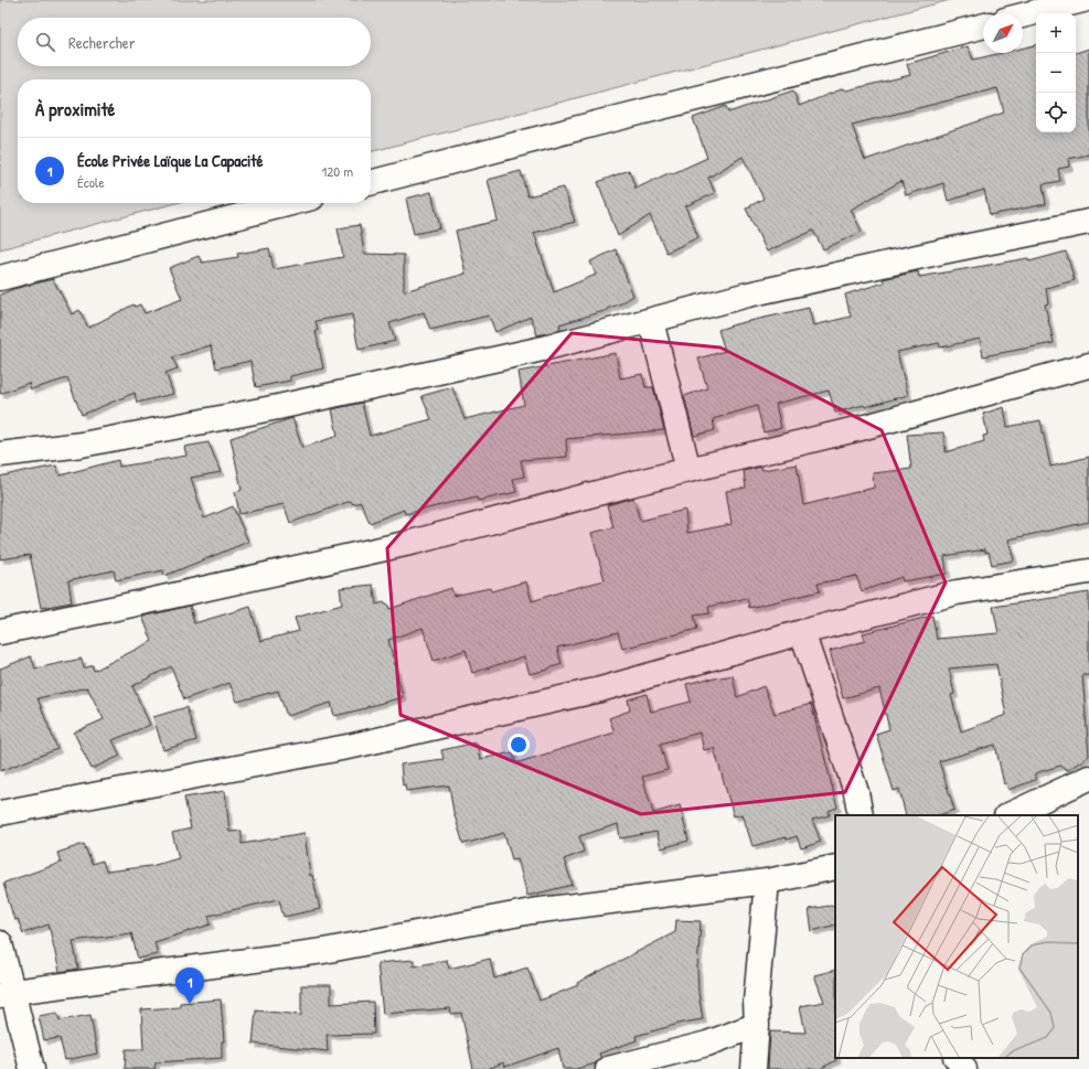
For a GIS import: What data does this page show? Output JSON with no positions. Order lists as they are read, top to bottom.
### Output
{
  "north": "top right",
  "page": {
    "map_buttons": ["+", "−"],
    "search": "Rechercher",
    "heading": "À proximité",
    "list": [
      {
        "mark": "1",
        "name": "École Privée Laïque La Capacité",
        "note": "École",
        "value": "120 m"
      }
    ],
    "pins": "1"
  }
}
